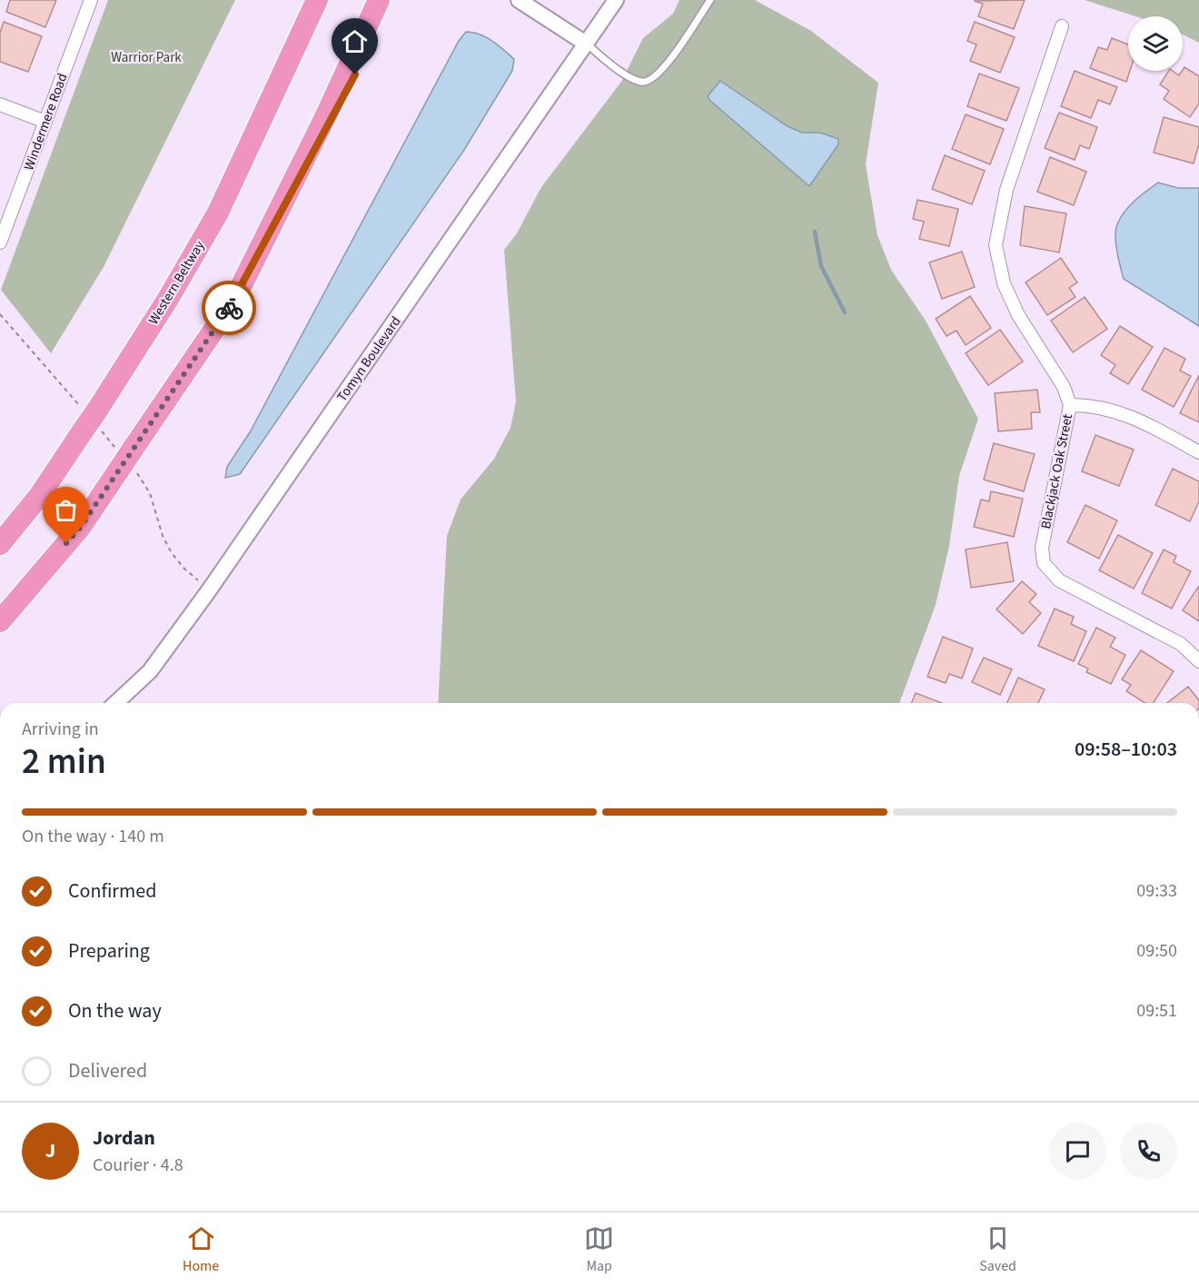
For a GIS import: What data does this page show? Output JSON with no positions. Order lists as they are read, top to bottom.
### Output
{
  "streets": {
    "highway": ["Western Beltway"],
    "street": ["Windermere Road", "Tomyn Boulevard", "Blackjack Oak Street"]
  },
  "parks": ["Warrior Park"],
  "page": {
    "heading": ["2 min", "Arriving in", "09:58–10:03"],
    "panel": ["Jordan", "Courier · 4.8"],
    "bar": "On the way · 140 m",
    "list": [
      ["Confirmed", "09:33"],
      ["Preparing", "09:50"],
      ["On the way", "09:51"],
      "Delivered"
    ],
    "round": "J",
    "tabs": ["Home", "Map", "Saved"]
  }
}
